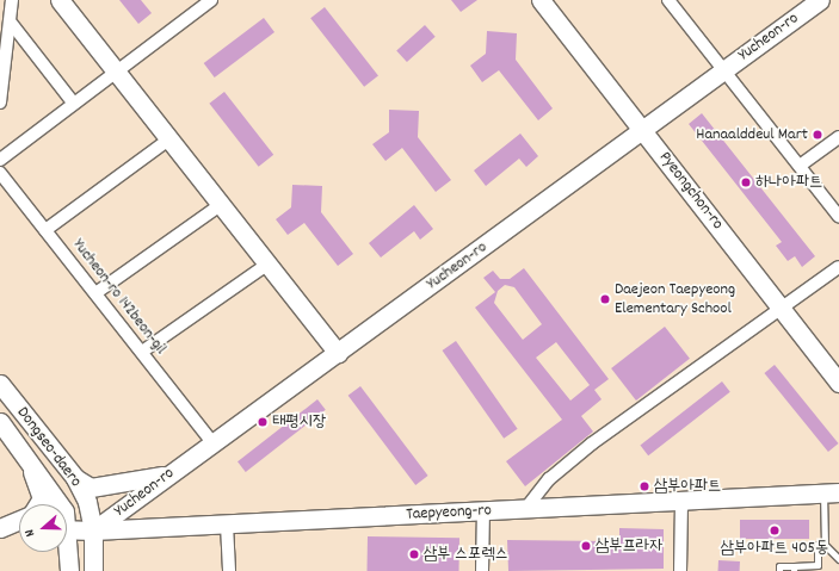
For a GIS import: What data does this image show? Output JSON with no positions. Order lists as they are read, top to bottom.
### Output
{
  "streets": {
    "main road": [
      "Yucheon-ro",
      "Pyeongchon-ro",
      "Dongseo-daero",
      "Taepyeong-ro"
    ],
    "street": ["Yucheon-ro 142beon-gil"]
  },
  "crossings": [
    ["Yucheon-ro", "Pyeongchon-ro"],
    ["Yucheon-ro", "Yucheon-ro 142beon-gil"],
    ["Yucheon-ro", "Dongseo-daero"],
    ["Yucheon-ro", "Taepyeong-ro"],
    ["Dongseo-daero", "Taepyeong-ro"]
  ],
  "places": [
    "Hanaalddeul Mart",
    "하나아파트",
    "Daejeon Taepyeong Elementary School",
    "태평시장",
    "삼부아파트",
    "삼부아파트 405동",
    "삼부프라자",
    "삼부 스포렉스"
  ],
  "north": "left"
}
